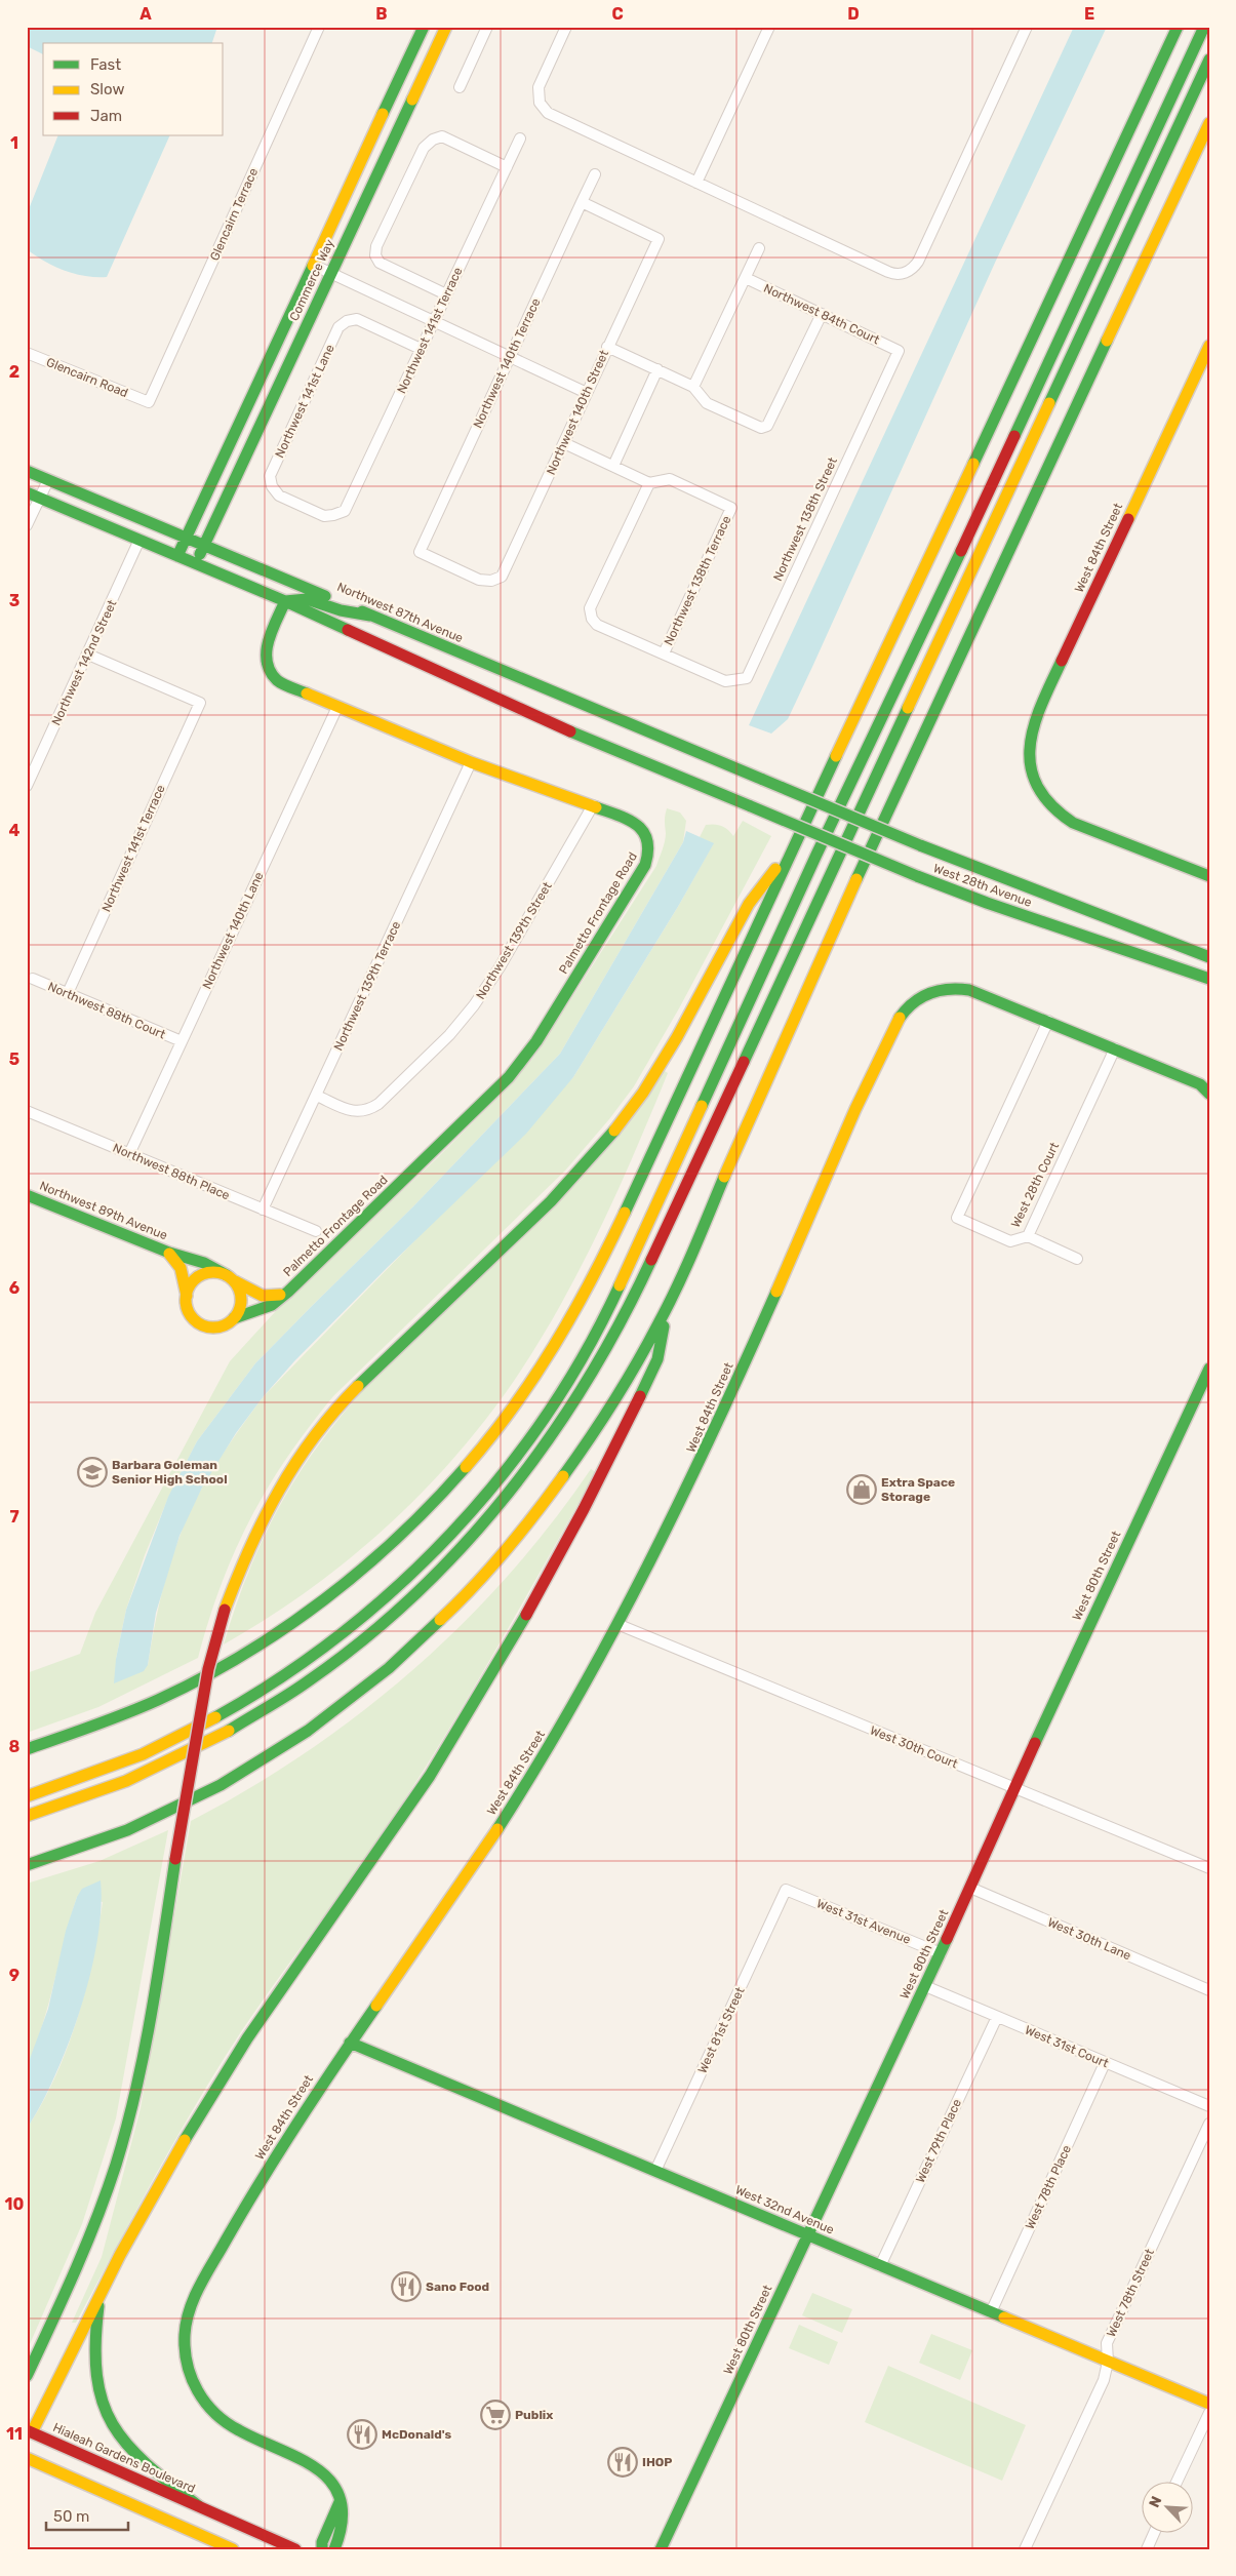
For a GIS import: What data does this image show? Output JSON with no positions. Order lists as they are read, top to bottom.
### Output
{
  "streets": {
    "main road": [
      "Commerce Way",
      "West 84th Street",
      "Northwest 87th Avenue",
      "West 28th Avenue",
      "Palmetto Frontage Road",
      "Northwest 89th Avenue",
      "West 80th Street",
      "West 32nd Avenue",
      "Hialeah Gardens Boulevard"
    ],
    "street": [
      "Glencairn Terrace",
      "Northwest 84th Court",
      "Northwest 141st Terrace",
      "Northwest 140th Terrace",
      "Glencairn Road",
      "Northwest 141st Lane",
      "Northwest 140th Street",
      "Northwest 138th Street",
      "Northwest 138th Terrace",
      "Northwest 142nd Street",
      "Northwest 140th Lane",
      "Northwest 139th Street",
      "Northwest 139th Terrace",
      "Northwest 88th Court",
      "Northwest 88th Place",
      "West 28th Court",
      "West 30th Court",
      "West 31st Avenue",
      "West 30th Lane",
      "West 81st Street",
      "West 31st Court",
      "West 79th Place",
      "West 78th Place",
      "West 78th Street"
    ]
  },
  "crossings": [
    ["Glencairn Terrace", "Glencairn Road"],
    ["Commerce Way", "Northwest 87th Avenue"],
    ["Northwest 84th Court", "Northwest 138th Street"],
    ["Northwest 141st Terrace", "Northwest 141st Lane"],
    ["Northwest 141st Terrace", "Northwest 142nd Street"],
    ["Northwest 141st Terrace", "Northwest 88th Court"],
    ["Northwest 140th Terrace", "Northwest 140th Street"],
    ["Northwest 138th Street", "Northwest 138th Terrace"],
    ["West 84th Street", "West 28th Court"],
    ["West 84th Street", "West 30th Court"],
    ["West 84th Street", "West 32nd Avenue"],
    ["Northwest 87th Avenue", "West 28th Avenue"],
    ["West 28th Avenue", "Palmetto Frontage Road"],
    ["Palmetto Frontage Road", "Northwest 140th Lane"],
    ["Palmetto Frontage Road", "Northwest 139th Street"],
    ["Palmetto Frontage Road", "Northwest 139th Terrace"],
    ["Palmetto Frontage Road", "Northwest 89th Avenue"],
    ["Northwest 140th Lane", "Northwest 88th Court"],
    ["Northwest 140th Lane", "Northwest 88th Place"],
    ["Northwest 139th Street", "Northwest 139th Terrace"],
    ["Northwest 139th Terrace", "Northwest 88th Place"],
    ["West 80th Street", "West 30th Court"],
    ["West 80th Street", "West 31st Avenue"],
    ["West 80th Street", "West 30th Lane"],
    ["West 80th Street", "West 31st Court"],
    ["West 80th Street", "West 32nd Avenue"],
    ["West 31st Avenue", "West 81st Street"],
    ["West 81st Street", "West 32nd Avenue"],
    ["West 31st Court", "West 79th Place"],
    ["West 31st Court", "West 78th Place"],
    ["West 79th Place", "West 32nd Avenue"],
    ["West 78th Place", "West 32nd Avenue"],
    ["West 32nd Avenue", "West 78th Street"]
  ],
  "places": {
    "school or university": ["Barbara Goleman Senior High School"],
    "shop": ["Extra Space Storage"],
    "restaurant": ["Sano Food", "McDonald's", "IHOP"],
    "supermarket": ["Publix"]
  },
  "legend": ["Fast", "Slow", "Jam"],
  "scale_bar": "50 m",
  "north": "top left",
  "grid": {
    "columns": [
      "A",
      "B",
      "C",
      "D",
      "E"
    ],
    "rows": [
      "1",
      "2",
      "3",
      "4",
      "5",
      "6",
      "7",
      "8",
      "9",
      "10",
      "11"
    ]
  }
}
